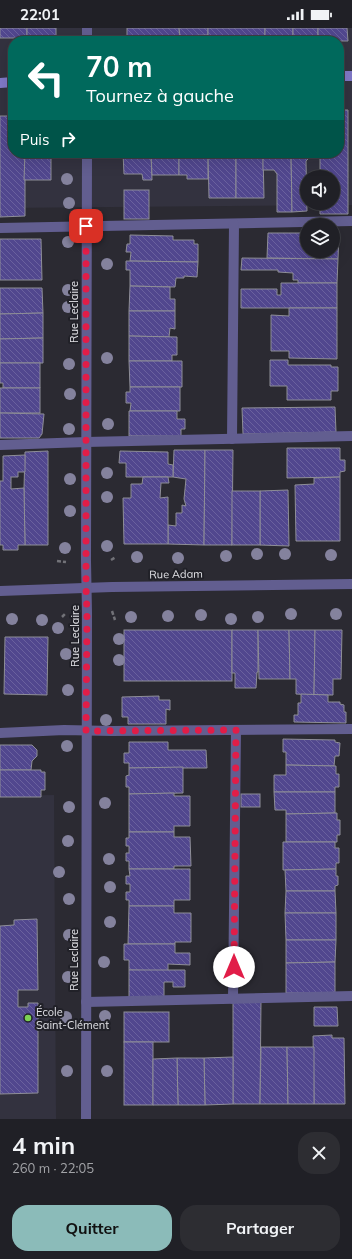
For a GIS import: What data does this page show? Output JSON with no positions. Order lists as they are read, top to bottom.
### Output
{
  "streets": {
    "street": ["Rue Leclaire", "Rue Adam"]
  },
  "crossings": [
    ["Rue Leclaire", "Rue Adam"]
  ],
  "places": ["École Saint-Clément"],
  "page": {
    "status": "22:01",
    "turn": ["70 m", "Tournez à gauche"],
    "then": "Puis",
    "heading": ["4 min", "260 m · 22:05"],
    "buttons": ["Quitter", "Partager"]
  }
}
